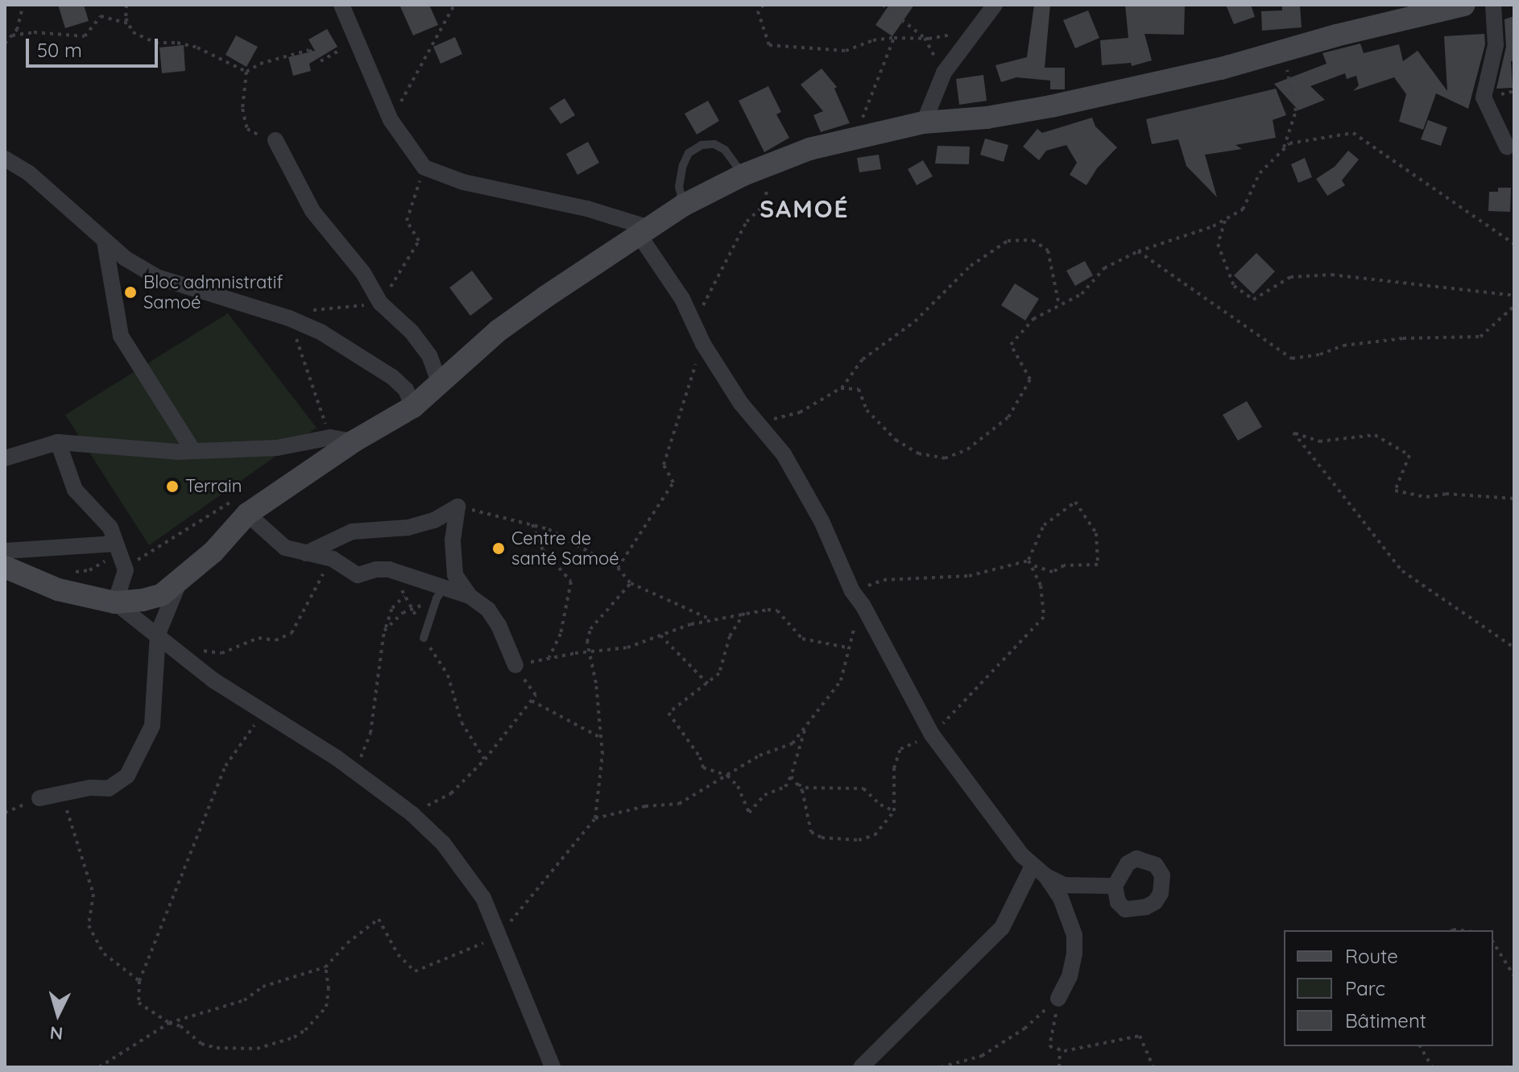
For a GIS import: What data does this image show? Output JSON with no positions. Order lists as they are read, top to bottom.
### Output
{
  "districts": ["SAMOÉ"],
  "places": ["Bloc admnistratif Samoé", "Terrain", "Centre de santé Samoé"],
  "legend": ["Route", "Parc", "Bâtiment"],
  "scale_bar": "50 m",
  "north": "bottom"
}
